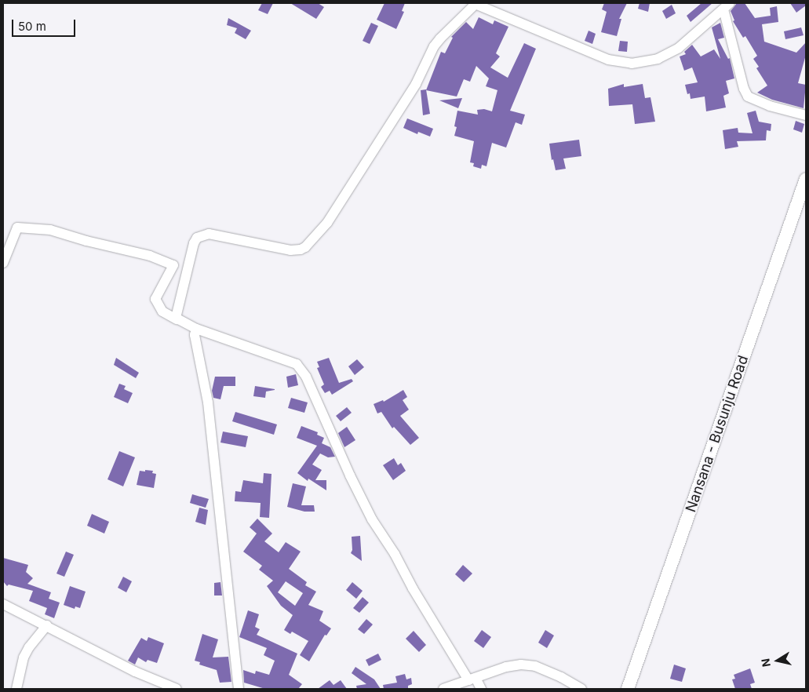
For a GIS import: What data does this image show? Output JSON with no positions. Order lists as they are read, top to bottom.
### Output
{
  "streets": {
    "main road": ["Nansana - Busunju Road"]
  },
  "scale_bar": "50 m",
  "north": "left"
}
